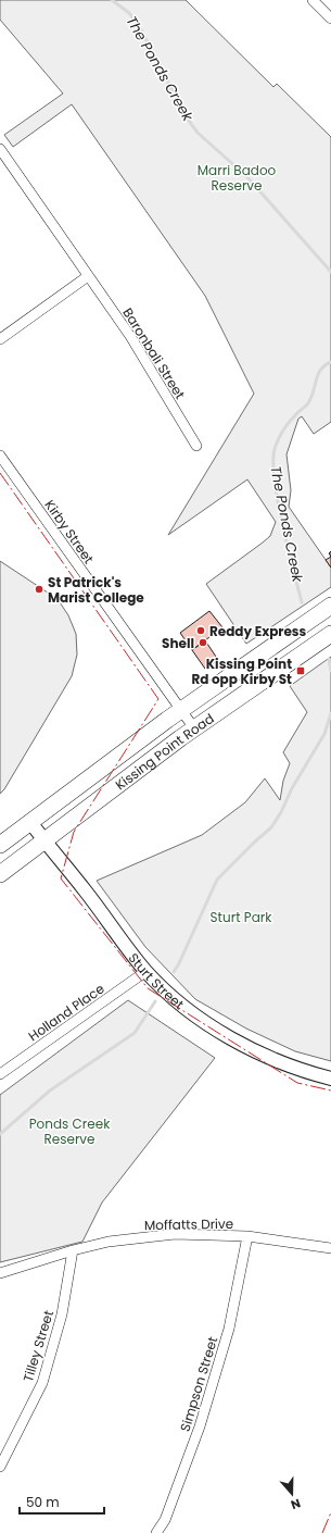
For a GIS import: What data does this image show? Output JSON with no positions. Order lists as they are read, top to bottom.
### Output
{
  "streets": {
    "main road": ["Kissing Point Road"],
    "street": [
      "Baronbali Street",
      "Kirby Street",
      "Sturt Street",
      "Holland Place",
      "Moffatts Drive",
      "Tilley Street",
      "Simpson Street"
    ]
  },
  "crossings": [
    ["Kirby Street", "Kissing Point Road"],
    ["Kissing Point Road", "Sturt Street"],
    ["Sturt Street", "Holland Place"],
    ["Moffatts Drive", "Tilley Street"],
    ["Moffatts Drive", "Simpson Street"]
  ],
  "water": ["The Ponds Creek"],
  "parks": ["Marri Badoo Reserve", "Sturt Park", "Ponds Creek Reserve"],
  "places": {
    "other": ["St Patrick's Marist College", "Reddy Express", "Shell"],
    "transit": ["Kissing Point Rd opp Kirby St"]
  },
  "scale_bar": "50 m",
  "north": "bottom"
}
